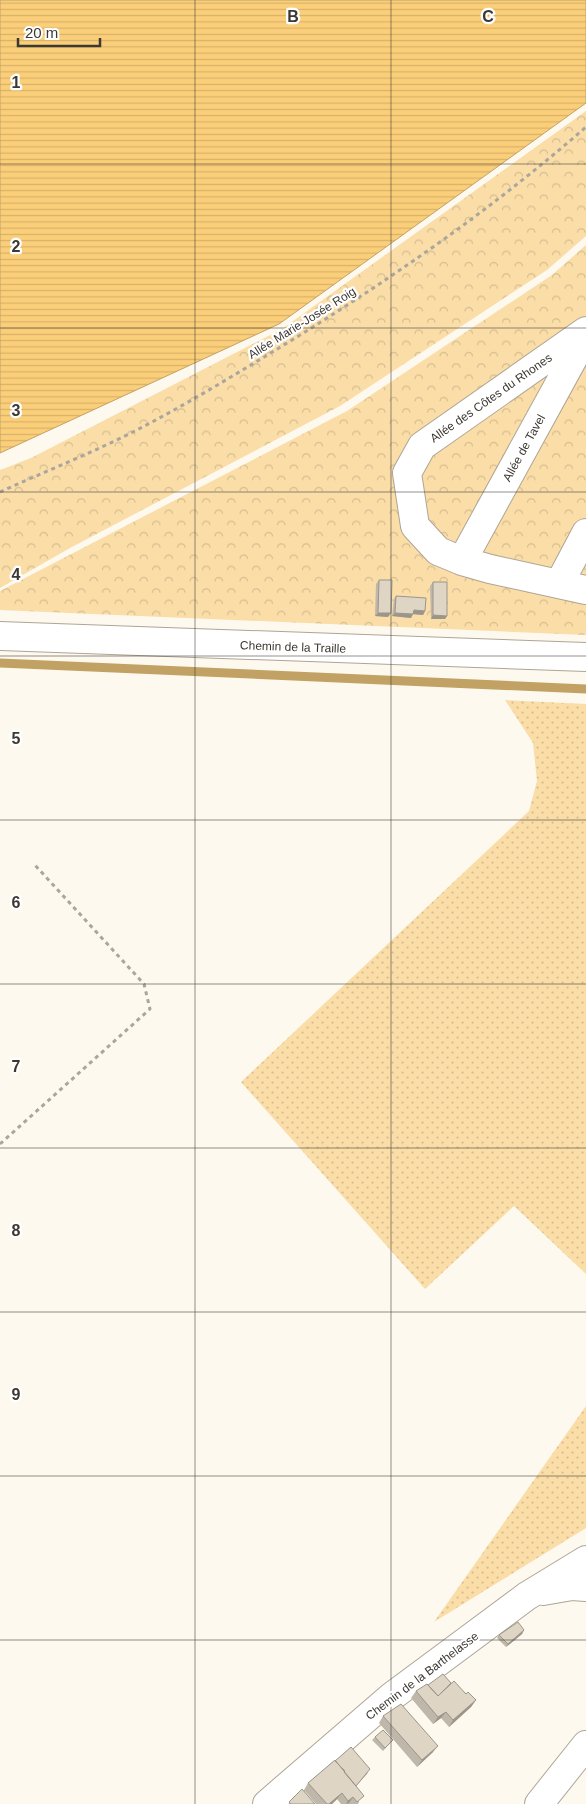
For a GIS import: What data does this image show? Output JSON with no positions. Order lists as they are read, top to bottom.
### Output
{
  "streets": {
    "street": [
      "Allée des Côtes du Rhones",
      "Allée de Tavel",
      "Chemin de la Traille",
      "Chemin de la Barthelasse"
    ],
    "path": ["Allée Marie-Josée Roig"]
  },
  "crossings": [
    ["Allée des Côtes du Rhones", "Allée de Tavel"]
  ],
  "scale_bar": "20 m",
  "grid": {
    "columns": ["B", "C"],
    "rows": [
      "1",
      "2",
      "3",
      "4",
      "5",
      "6",
      "7",
      "8",
      "9"
    ]
  }
}
